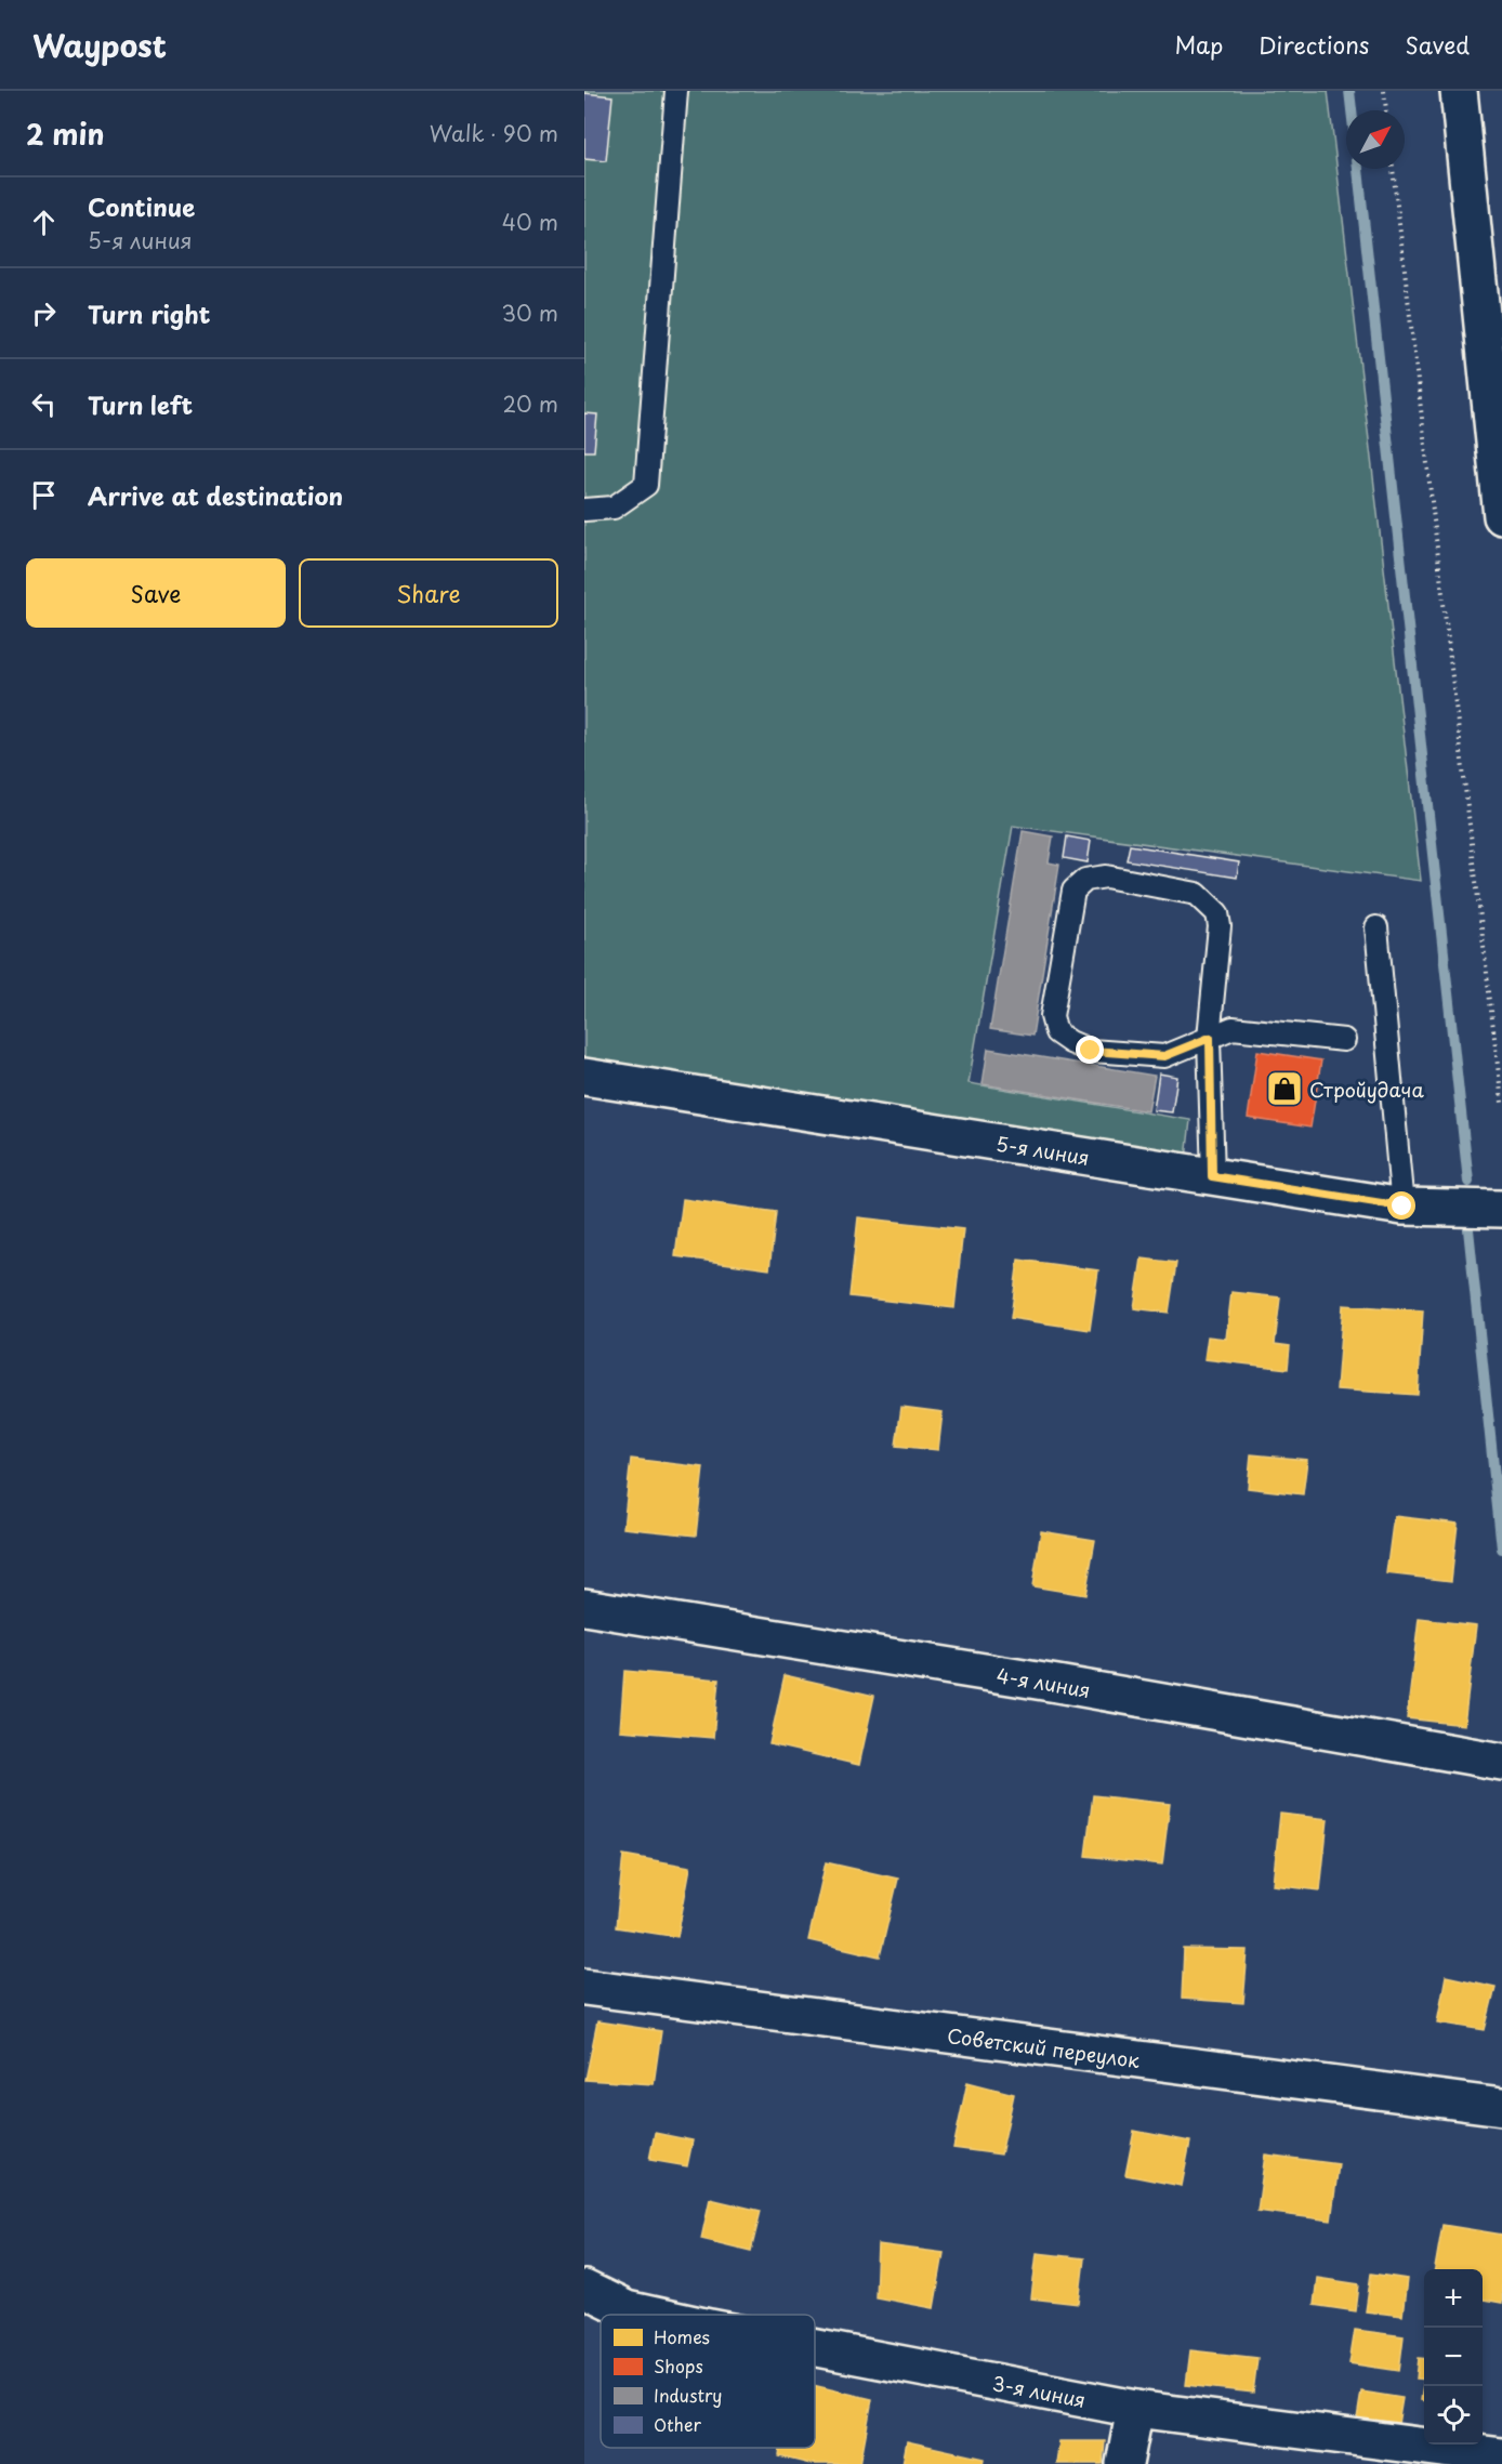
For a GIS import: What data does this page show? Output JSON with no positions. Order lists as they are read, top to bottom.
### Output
{
  "streets": {
    "street": [
      "5-я линия",
      "4-я линия",
      "Советский переулок",
      "3-я линия"
    ]
  },
  "places": {
    "shop": ["Стройудача"]
  },
  "legend": [
    "Homes",
    "Shops",
    "Industry",
    "Other"
  ],
  "north": "top right",
  "page": {
    "header": "Waypost",
    "nav": ["Map", "Directions", "Saved"],
    "heading": ["2 min", "Walk · 90 m"],
    "list": [
      ["Continue", "5-я линия", "40 m"],
      ["Turn right", "30 m"],
      ["Turn left", "20 m"],
      "Arrive at destination"
    ],
    "buttons": ["Save", "Share"],
    "map_buttons": ["+", "−"]
  }
}
